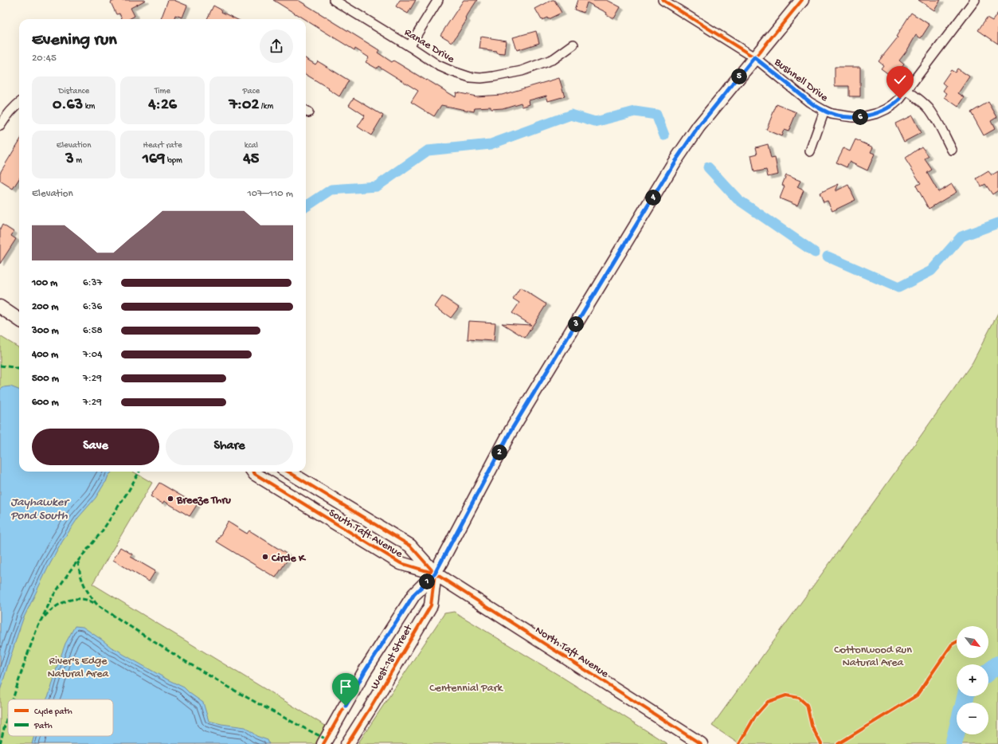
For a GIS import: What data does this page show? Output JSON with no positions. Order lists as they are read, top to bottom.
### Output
{
  "streets": {
    "main road": ["South Taft Avenue", "North Taft Avenue", "West 1st Street"],
    "street": ["Ranae Drive", "Bushnell Drive"]
  },
  "crossings": [
    ["Bushnell Drive", "West 1st Street"],
    ["South Taft Avenue", "North Taft Avenue"],
    ["South Taft Avenue", "West 1st Street"],
    ["North Taft Avenue", "West 1st Street"]
  ],
  "water": ["Jayhawker Pond South"],
  "parks": ["Cottonwood Run Natural Area", "River's Edge Natural Area", "Centennial Park"],
  "places": ["Breeze Thru", "Circle K"],
  "legend": ["Cycle path", "Path"],
  "north": "bottom right",
  "page": {
    "heading": ["Evening run", "20:45"],
    "pins": [
      "5",
      "6",
      "4",
      "3",
      "2",
      "1"
    ],
    "stats": [
      ["Distance", "0.63 km"],
      ["Time", "4:26"],
      ["Pace", "7:02 /km"],
      ["Elevation", "3 m"],
      ["Heart rate", "169 bpm"],
      ["kcal", "45"]
    ],
    "chart": ["Elevation", "107–110 m"],
    "list": [
      {
        "name": "100 m",
        "note": "6:37"
      },
      {
        "name": "200 m",
        "note": "6:36"
      },
      {
        "name": "300 m",
        "note": "6:58"
      },
      {
        "name": "400 m",
        "note": "7:04"
      },
      {
        "name": "500 m",
        "note": "7:29"
      },
      {
        "name": "600 m",
        "note": "7:29"
      }
    ],
    "buttons": ["Save", "Share"],
    "map_buttons": ["+", "−"]
  }
}
